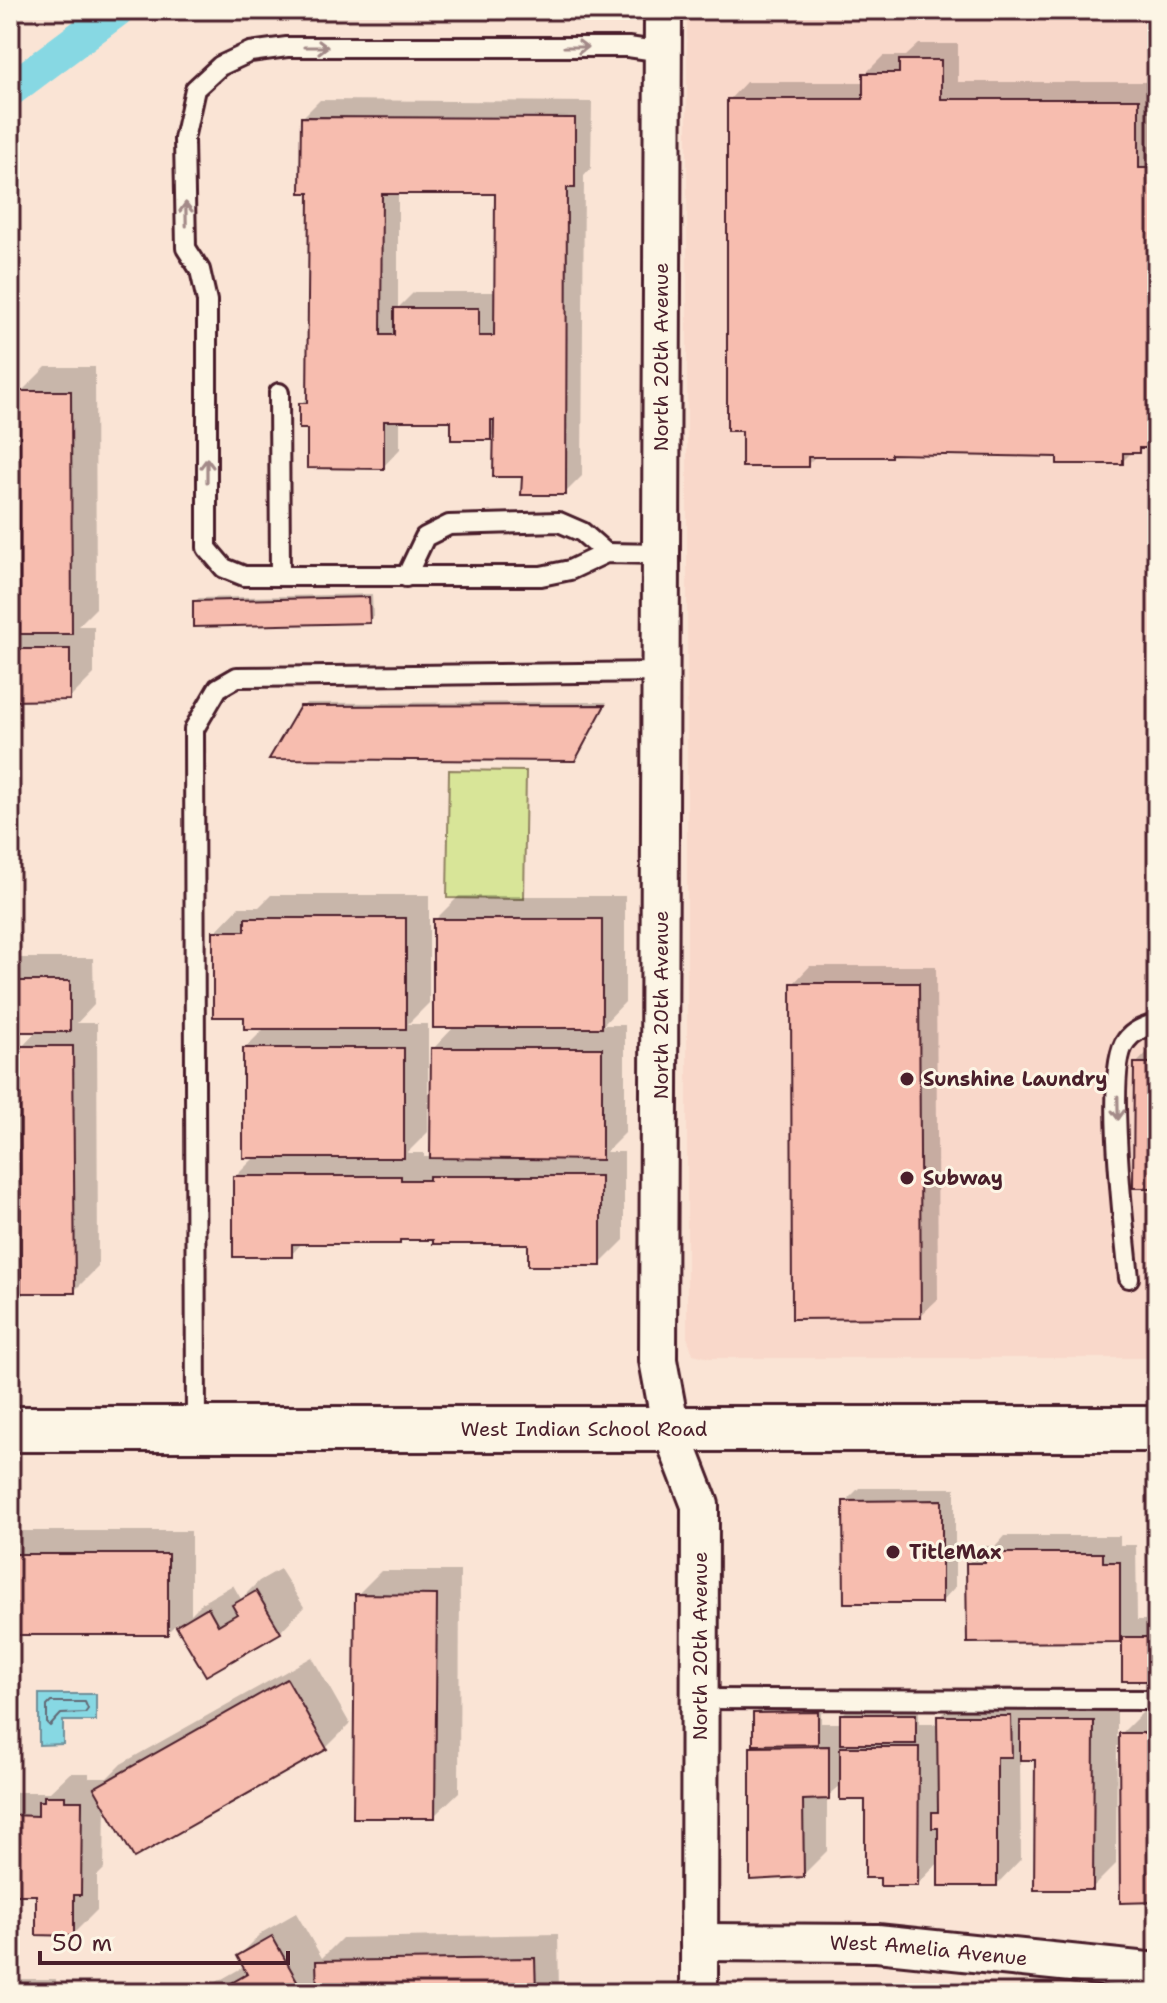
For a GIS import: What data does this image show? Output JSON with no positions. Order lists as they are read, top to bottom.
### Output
{
  "streets": {
    "main road": ["West Indian School Road"],
    "street": ["North 20th Avenue", "West Amelia Avenue"]
  },
  "crossings": [
    ["North 20th Avenue", "West Indian School Road"],
    ["North 20th Avenue", "West Amelia Avenue"]
  ],
  "places": ["Sunshine Laundry", "Subway", "TitleMax"],
  "scale_bar": "50 m"
}
